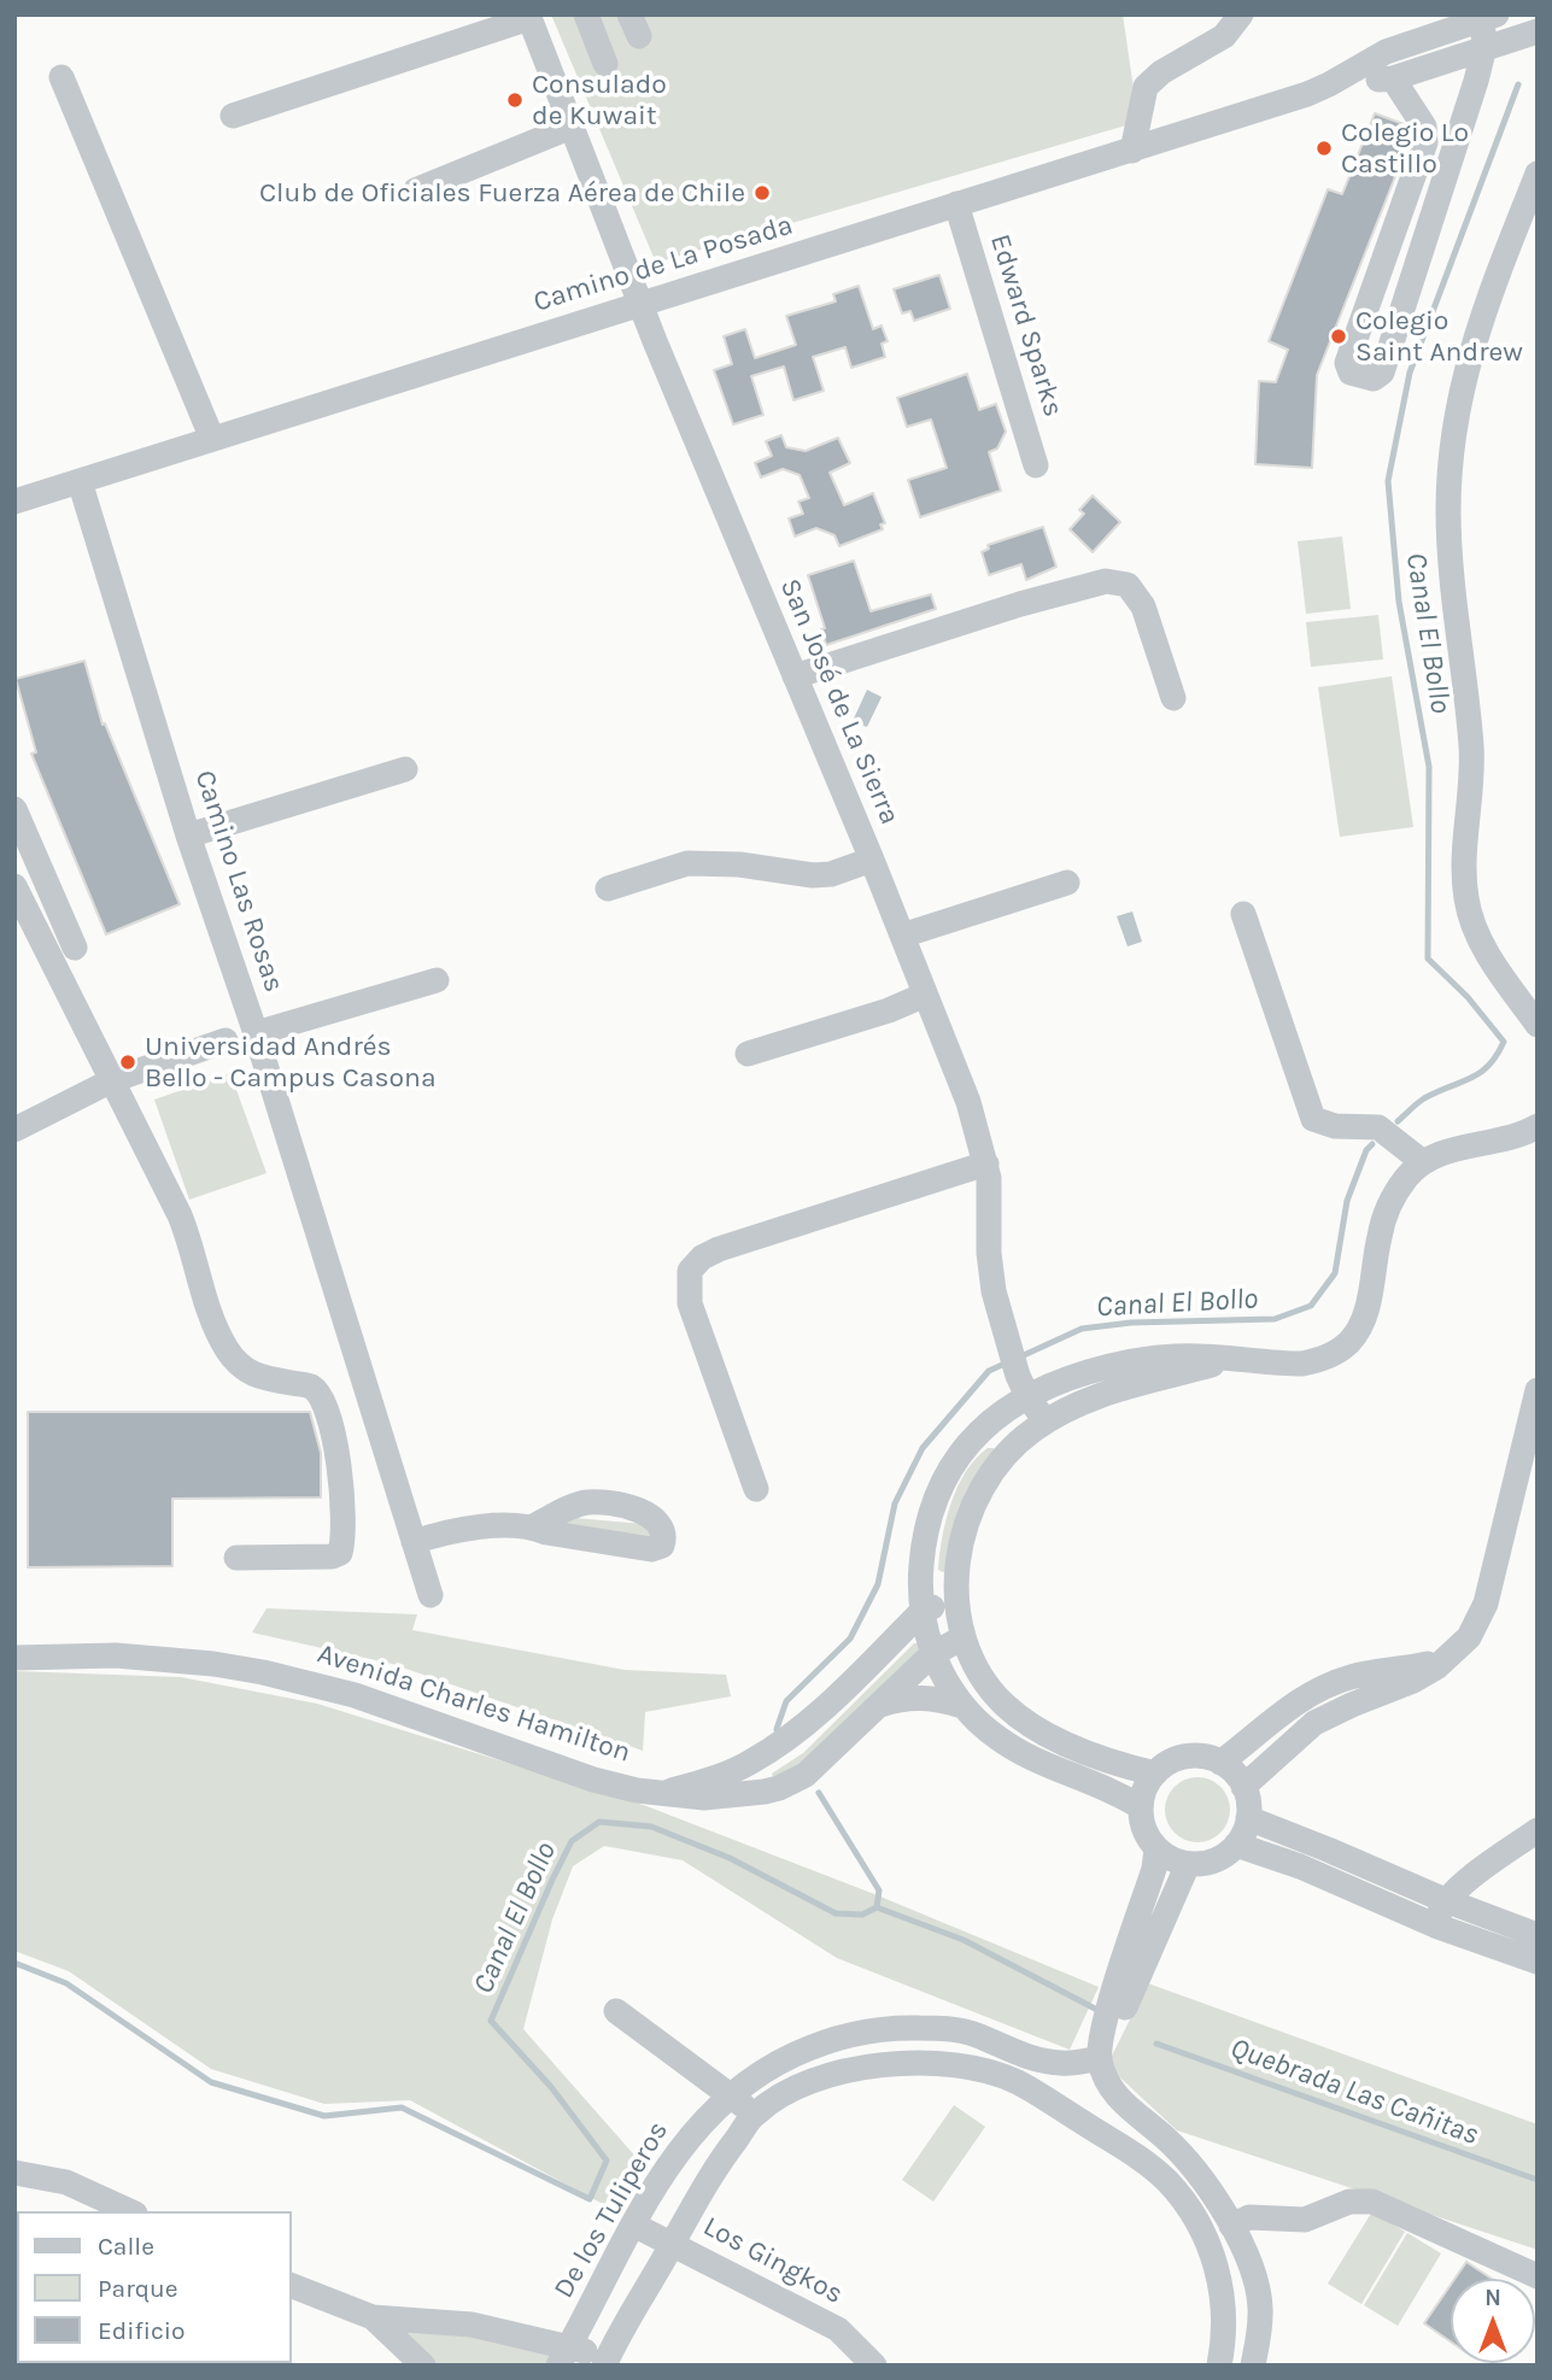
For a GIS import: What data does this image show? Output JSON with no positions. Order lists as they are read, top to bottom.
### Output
{
  "streets": {
    "street": [
      "Camino de La Posada",
      "Edward Sparks",
      "San José de La Sierra",
      "Camino Las Rosas",
      "Avenida Charles Hamilton",
      "De los Tuliperos",
      "Los Gingkos"
    ]
  },
  "crossings": [
    ["Camino de La Posada", "Edward Sparks"],
    ["Camino de La Posada", "San José de La Sierra"],
    ["Camino de La Posada", "Camino Las Rosas"],
    ["De los Tuliperos", "Los Gingkos"]
  ],
  "water": ["Canal El Bollo", "Quebrada Las Cañitas"],
  "places": [
    "Consulado de Kuwait",
    "Colegio Lo Castillo",
    "Club de Oficiales Fuerza Aérea de Chile",
    "Colegio Saint Andrew",
    "Universidad Andrés Bello - Campus Casona"
  ],
  "legend": ["Calle", "Parque", "Edificio"],
  "north": "top"
}
